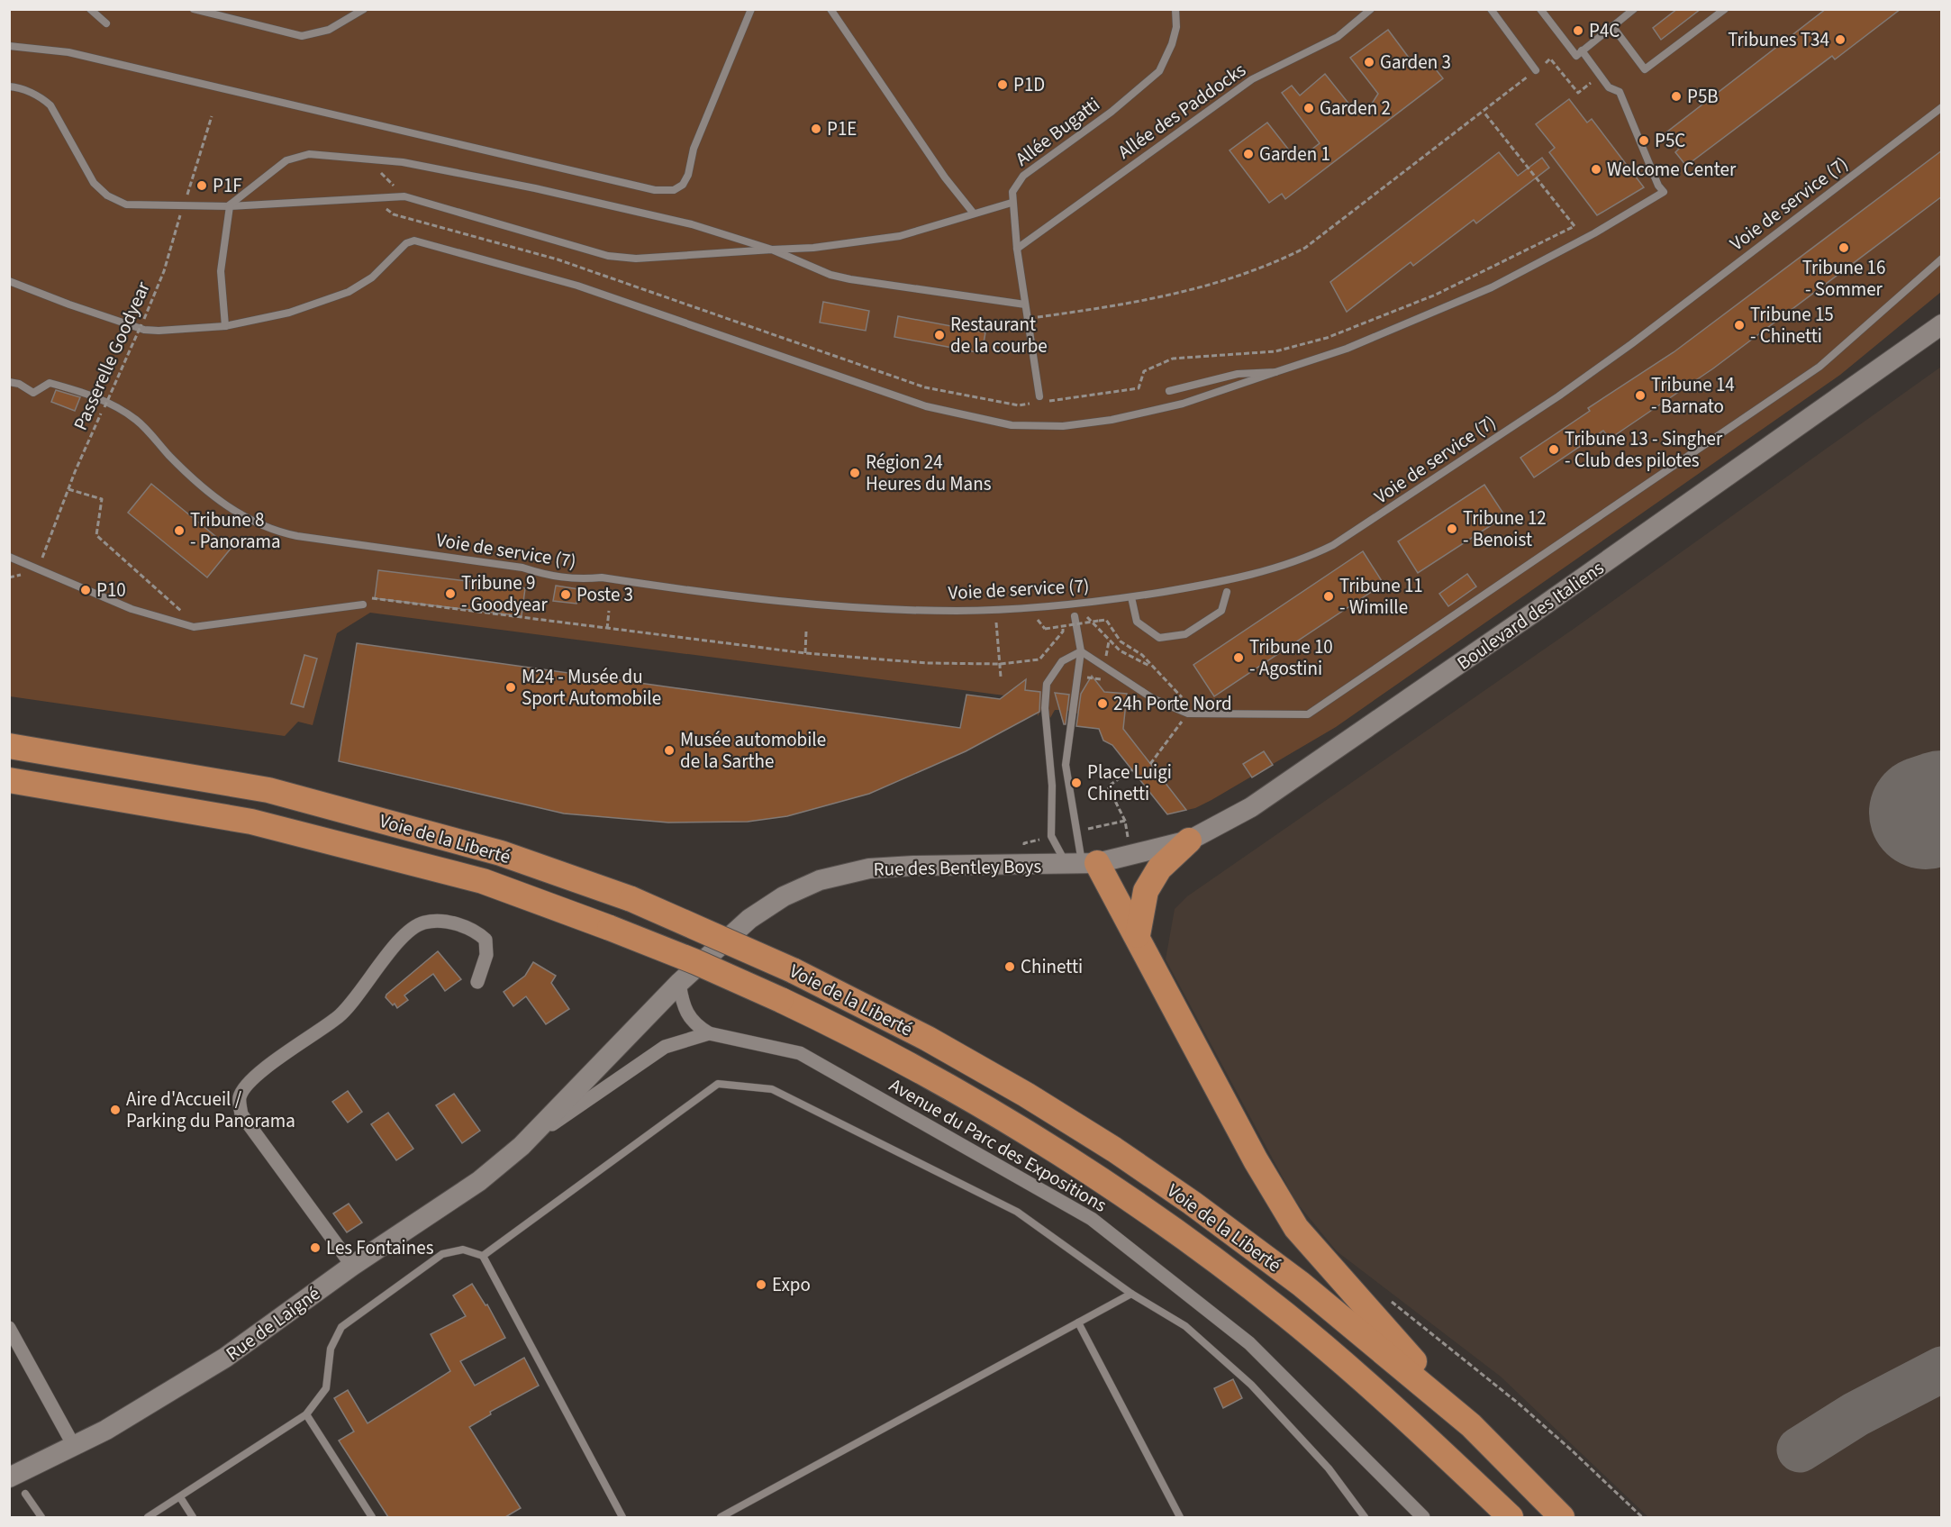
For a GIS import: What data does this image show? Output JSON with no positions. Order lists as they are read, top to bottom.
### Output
{
  "streets": {
    "highway": ["Voie de la Liberté"],
    "street": [
      "Boulevard des Italiens",
      "Rue des Bentley Boys",
      "Avenue du Parc des Expositions",
      "Rue de Laigné"
    ],
    "lane": ["Allée des Paddocks", "Allée Bugatti", "Voie de service (7)"],
    "path": ["Passerelle Goodyear"]
  },
  "crossings": [
    ["Allée des Paddocks", "Allée Bugatti"],
    ["Boulevard des Italiens", "Rue des Bentley Boys"],
    ["Rue des Bentley Boys", "Rue de Laigné"],
    ["Avenue du Parc des Expositions", "Rue de Laigné"]
  ],
  "places": [
    "P4C",
    "Tribunes T34",
    "Garden 3",
    "P1D",
    "P5B",
    "Garden 2",
    "P1E",
    "P5C",
    "Garden 1",
    "Welcome Center",
    "P1F",
    "Tribune 16 - Sommer",
    "Tribune 15 - Chinetti",
    "Restaurant de la courbe",
    "Tribune 14 - Barnato",
    "Tribune 13 - Singher - Club des pilotes",
    "Région 24 Heures du Mans",
    "Tribune 12 - Benoist",
    "Tribune 8 - Panorama",
    "P10",
    "Tribune 9 - Goodyear",
    "Poste 3",
    "Tribune 11 - Wimille",
    "Tribune 10 - Agostini",
    "M24 - Musée du Sport Automobile",
    "24h Porte Nord",
    "Musée automobile de la Sarthe",
    "Place Luigi Chinetti",
    "Chinetti",
    "Aire d'Accueil / Parking du Panorama",
    "Les Fontaines",
    "Expo"
  ]
}
